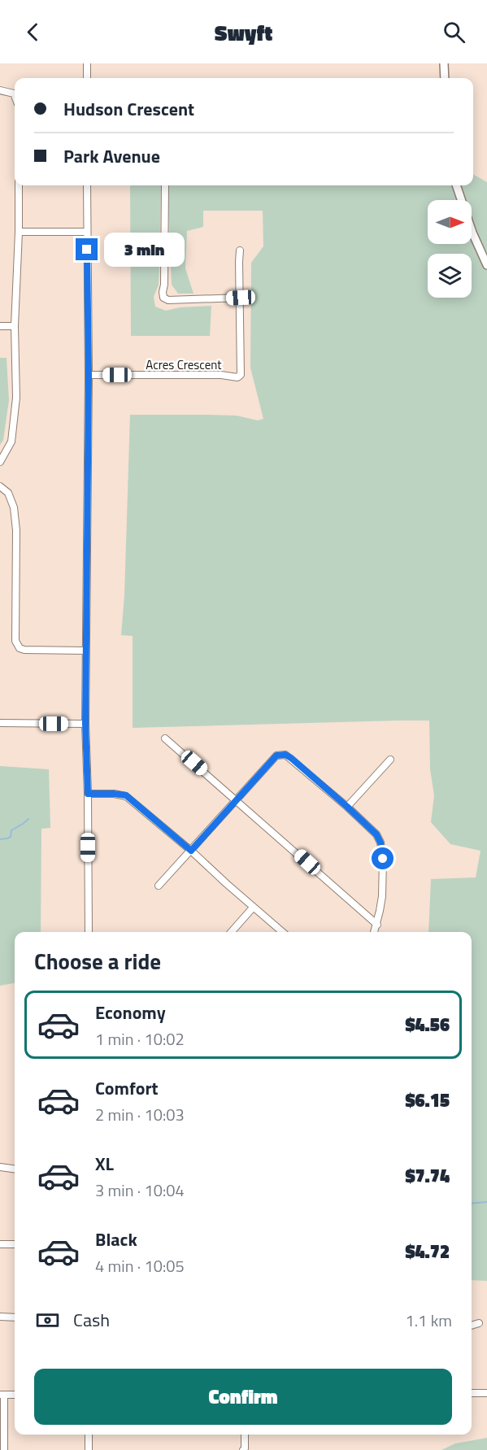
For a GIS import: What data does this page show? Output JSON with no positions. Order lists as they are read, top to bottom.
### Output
{
  "streets": {
    "street": ["Acres Crescent"]
  },
  "north": "right",
  "page": {
    "header": "Swyft",
    "banner": ["Hudson Crescent", "Park Avenue"],
    "bubble": "3 min",
    "heading": "Choose a ride",
    "list": [
      {
        "name": "Economy",
        "note": "1 min · 10:02",
        "value": "$4.56"
      },
      {
        "name": "Comfort",
        "note": "2 min · 10:03",
        "value": "$6.15"
      },
      {
        "name": "XL",
        "note": "3 min · 10:04",
        "value": "$7.74"
      },
      {
        "name": "Black",
        "note": "4 min · 10:05",
        "value": "$4.72"
      }
    ],
    "pay": ["Cash", "1.1 km"],
    "buttons": "Confirm"
  }
}
